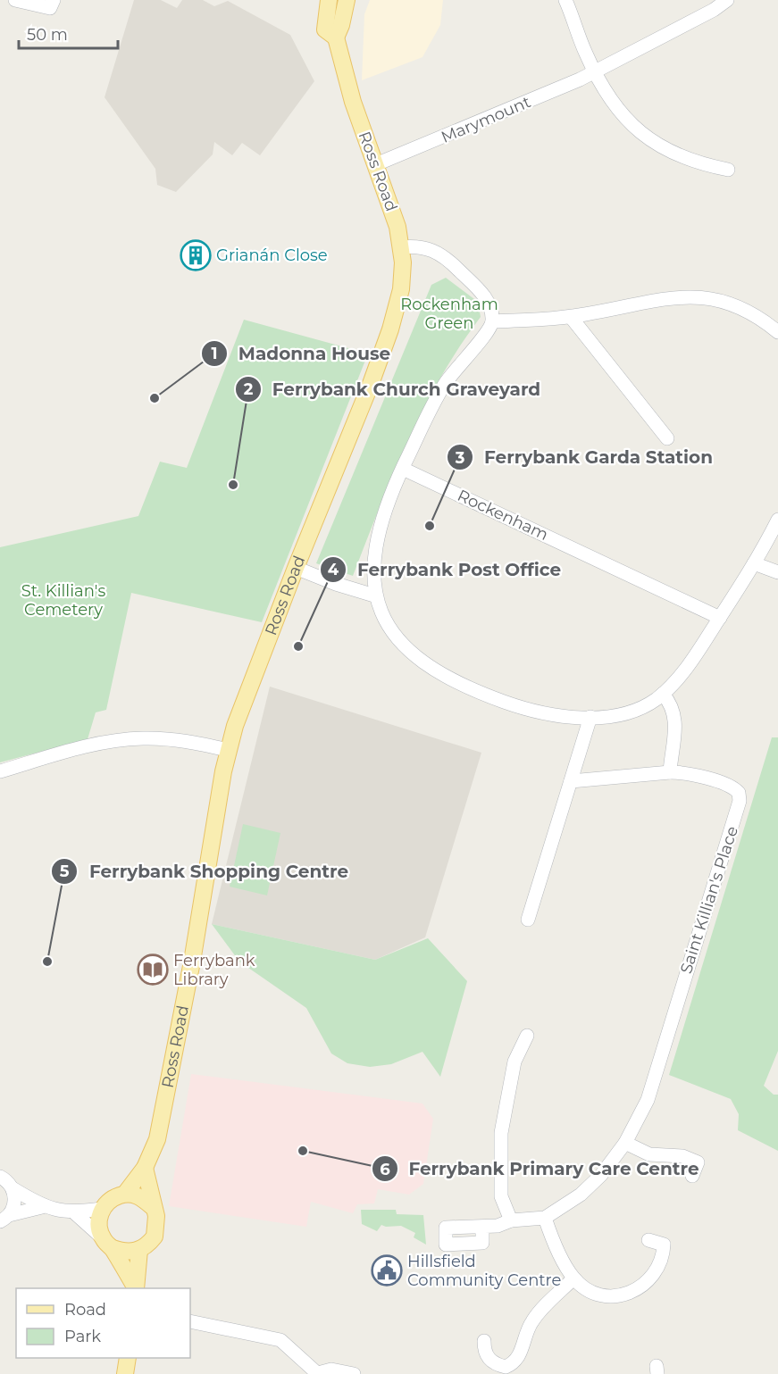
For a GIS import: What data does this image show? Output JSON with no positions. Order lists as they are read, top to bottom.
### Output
{
  "streets": {
    "main road": ["Ross Road"],
    "street": ["Marymount", "Rockenham", "Saint Killian's Place"]
  },
  "crossings": [
    ["Marymount", "Ross Road"]
  ],
  "parks": ["Rockenham Green", "St. Killian's Cemetery"],
  "places": {
    "building": ["Grianán Close"],
    "other": [
      "Madonna House",
      "Ferrybank Church Graveyard",
      "Ferrybank Garda Station",
      "Ferrybank Post Office",
      "Ferrybank Shopping Centre",
      "Ferrybank Primary Care Centre"
    ],
    "library": ["Ferrybank Library"],
    "public building": ["Hillsfield Community Centre"]
  },
  "legend": ["Road", "Park"],
  "scale_bar": "50 m"
}
